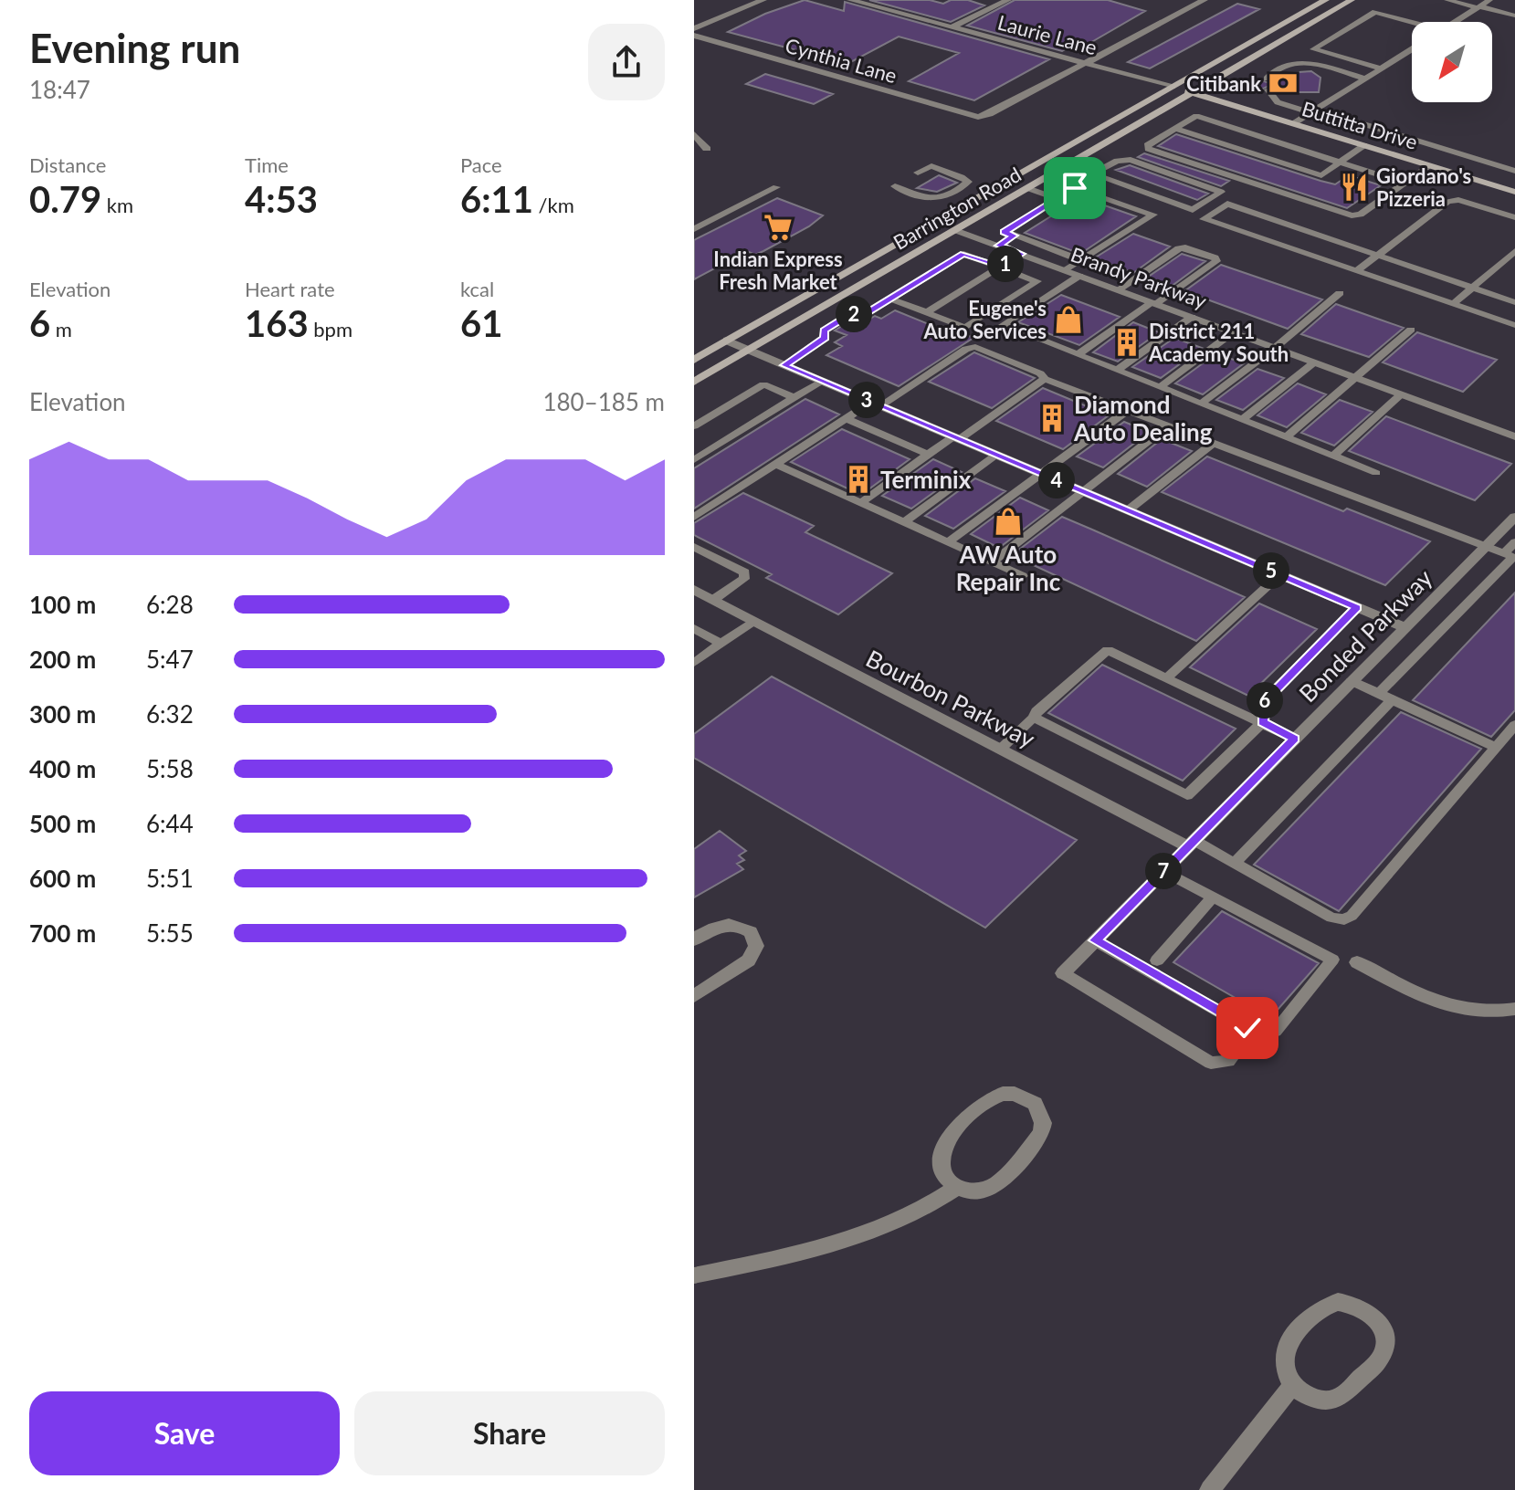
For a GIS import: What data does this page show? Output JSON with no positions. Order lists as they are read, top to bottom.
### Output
{
  "streets": {
    "main road": ["Laurie Lane", "Buttitta Drive", "Barrington Road"],
    "street": [
      "Cynthia Lane",
      "Brandy Parkway",
      "Bonded Parkway",
      "Bourbon Parkway"
    ]
  },
  "crossings": [
    ["Laurie Lane", "Cynthia Lane"],
    ["Laurie Lane", "Buttitta Drive"],
    ["Laurie Lane", "Barrington Road"],
    ["Buttitta Drive", "Barrington Road"],
    ["Barrington Road", "Brandy Parkway"],
    ["Bonded Parkway", "Bourbon Parkway"]
  ],
  "places": {
    "bank": ["Citibank"],
    "restaurant": ["Giordano's Pizzeria"],
    "supermarket": ["Indian Express Fresh Market"],
    "shop": ["Eugene's Auto Services", "AW Auto Repair Inc"],
    "building": ["District 211 Academy South", "Diamond Auto Dealing", "Terminix"]
  },
  "north": "bottom left",
  "page": {
    "heading": ["Evening run", "18:47"],
    "stats": [
      ["Distance", "0.79 km"],
      ["Time", "4:53"],
      ["Pace", "6:11 /km"],
      ["Elevation", "6 m"],
      ["Heart rate", "163 bpm"],
      ["kcal", "61"]
    ],
    "pins": [
      "1",
      "2",
      "3",
      "4",
      "5",
      "6",
      "7"
    ],
    "chart": ["Elevation", "180–185 m"],
    "list": [
      {
        "name": "100 m",
        "note": "6:28"
      },
      {
        "name": "200 m",
        "note": "5:47"
      },
      {
        "name": "300 m",
        "note": "6:32"
      },
      {
        "name": "400 m",
        "note": "5:58"
      },
      {
        "name": "500 m",
        "note": "6:44"
      },
      {
        "name": "600 m",
        "note": "5:51"
      },
      {
        "name": "700 m",
        "note": "5:55"
      }
    ],
    "buttons": ["Save", "Share"]
  }
}
